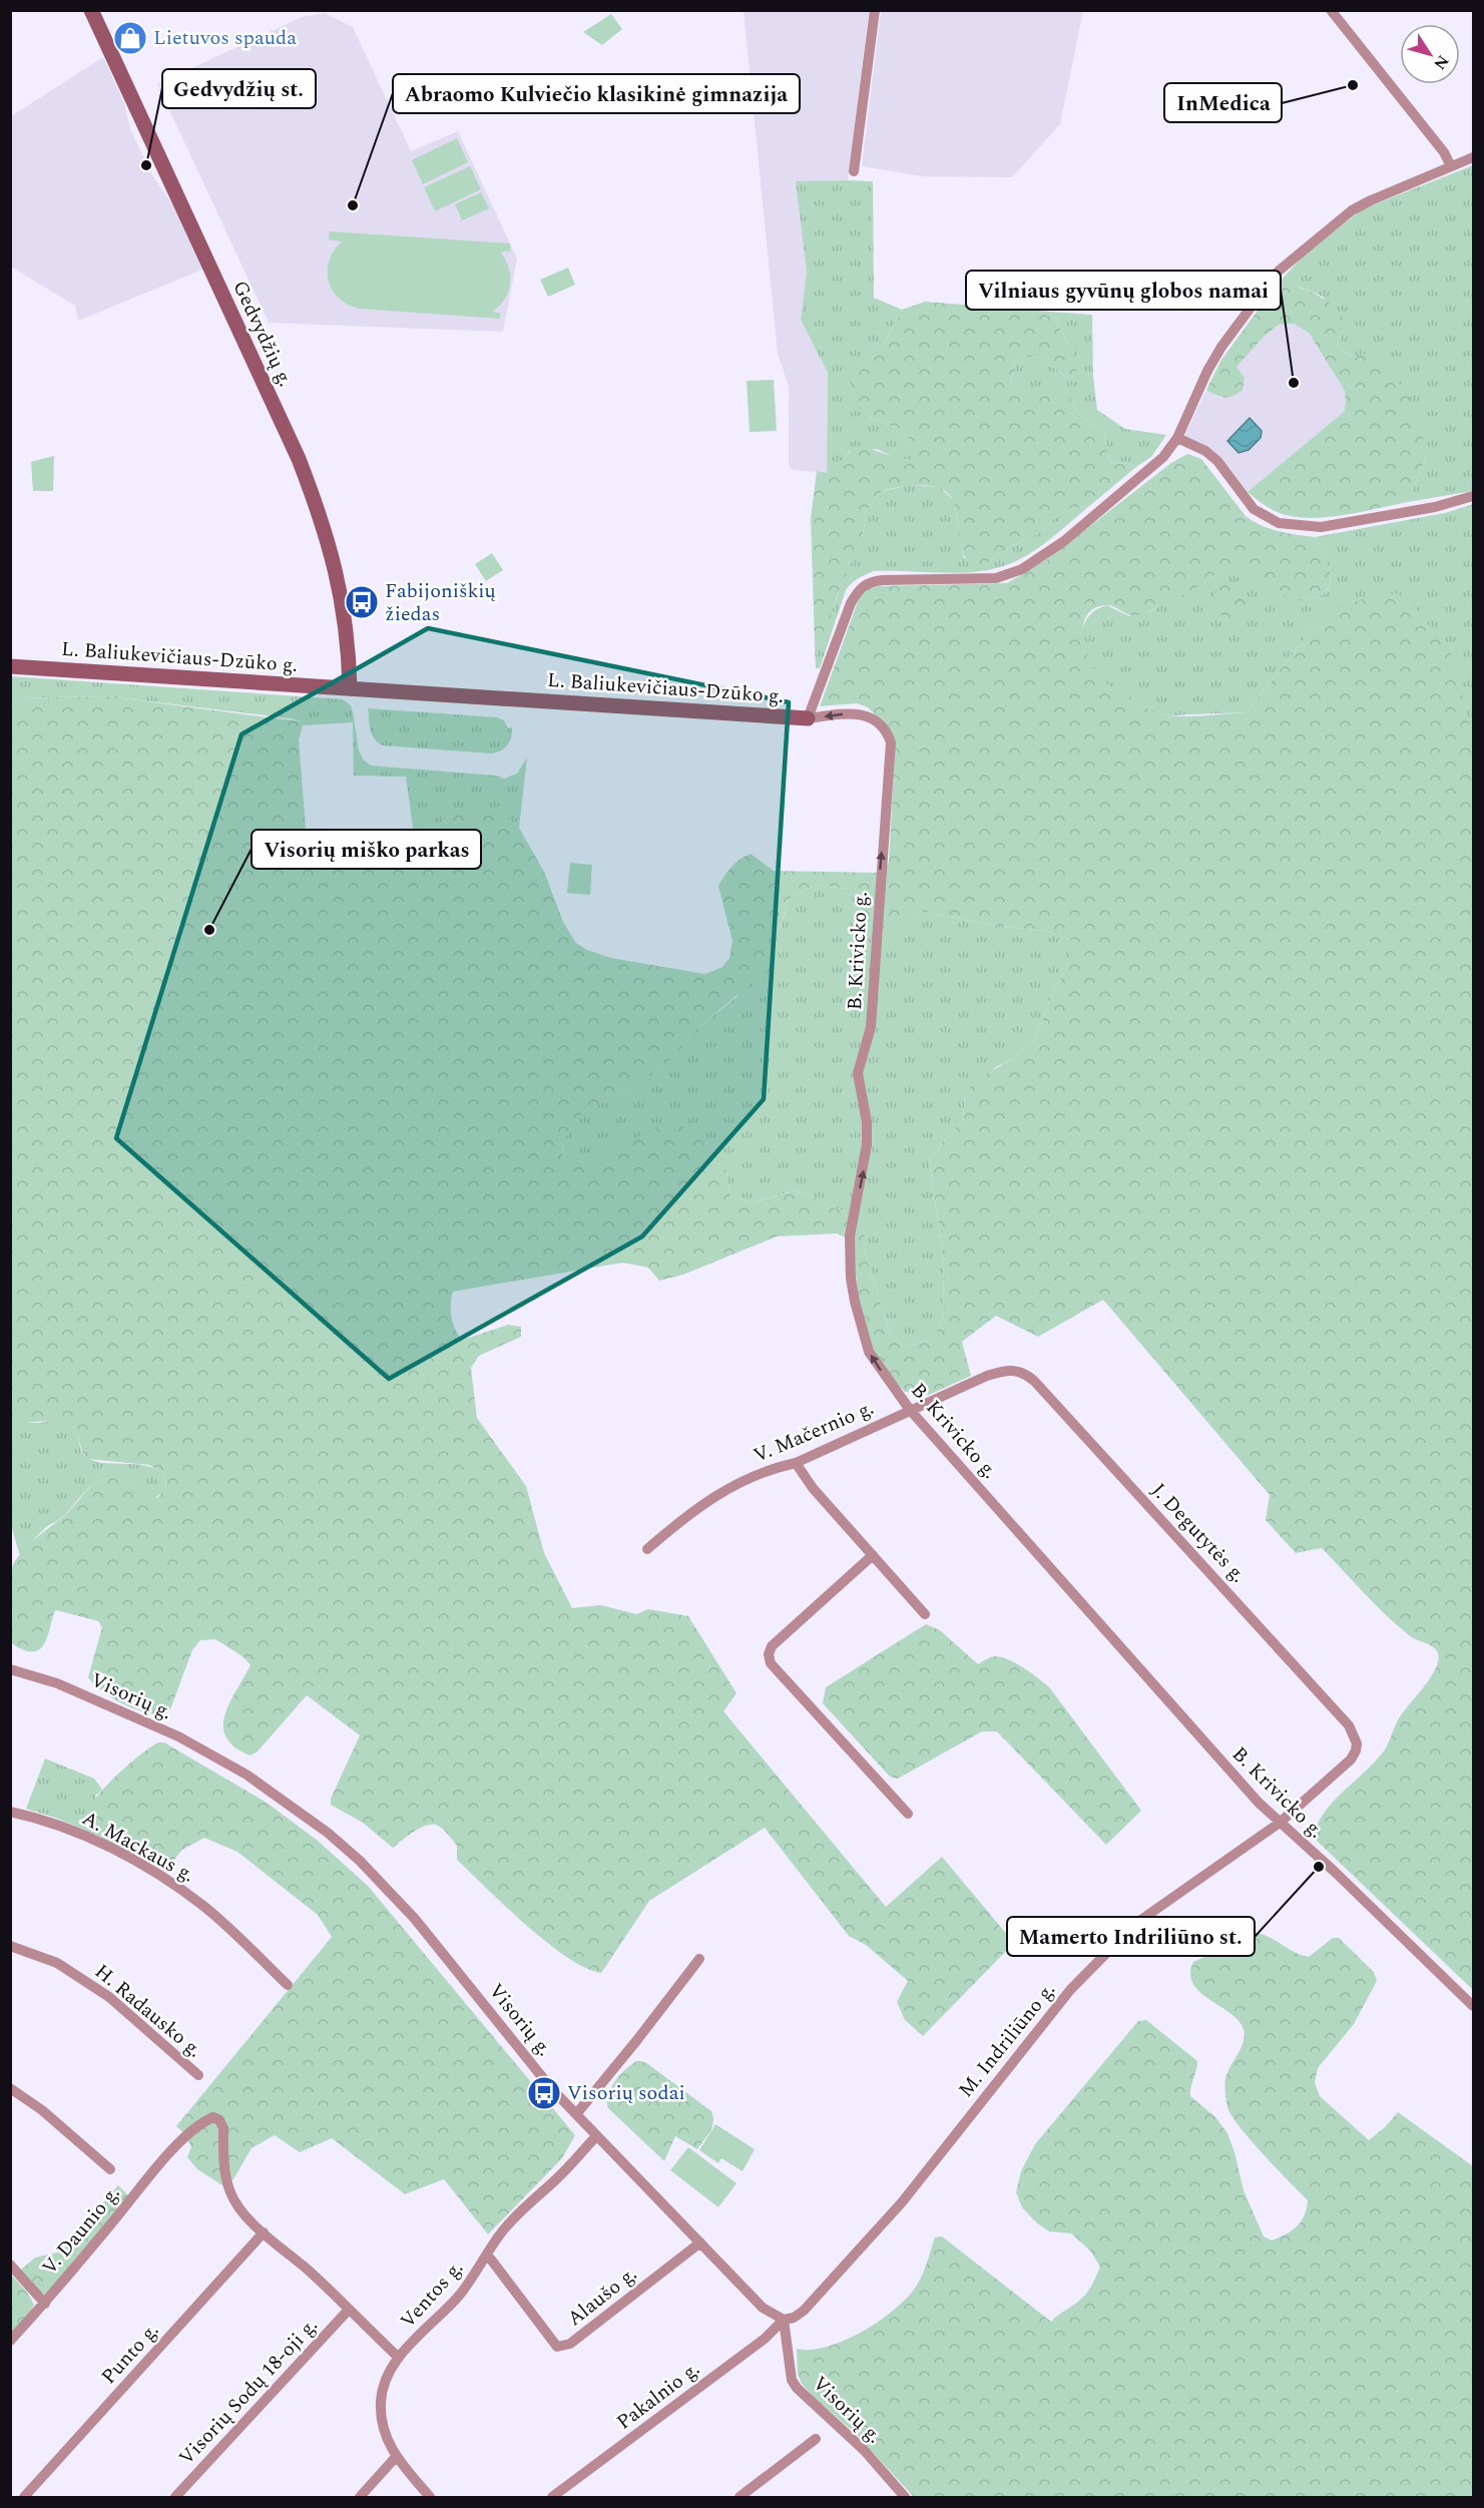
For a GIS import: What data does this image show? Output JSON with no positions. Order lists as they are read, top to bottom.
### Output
{
  "streets": {
    "main road": ["Gedvydžių g.", "L. Baliukevičiaus-Dzūko g."],
    "street": [
      "B. Krivicko g.",
      "V. Mačernio g.",
      "J. Degutytės g.",
      "Visorių g.",
      "A. Mackaus g.",
      "H. Radausko g.",
      "M. Indriliūno g.",
      "V. Daunio g.",
      "Ventos g.",
      "Alaušo g.",
      "Punto g.",
      "Visorių Sodų 18-oji g.",
      "Pakalnio g."
    ]
  },
  "crossings": [
    ["Gedvydžių g.", "L. Baliukevičiaus-Dzūko g."],
    ["L. Baliukevičiaus-Dzūko g.", "B. Krivicko g."],
    ["B. Krivicko g.", "V. Mačernio g."],
    ["B. Krivicko g.", "M. Indriliūno g."],
    ["V. Mačernio g.", "J. Degutytės g."],
    ["J. Degutytės g.", "M. Indriliūno g."],
    ["Visorių g.", "M. Indriliūno g."],
    ["Visorių g.", "Ventos g."],
    ["Visorių g.", "Alaušo g."],
    ["Visorių g.", "Pakalnio g."],
    ["M. Indriliūno g.", "Pakalnio g."],
    ["V. Daunio g.", "Punto g."],
    ["Ventos g.", "Alaušo g."]
  ],
  "one_way": ["B. Krivicko g."],
  "places": {
    "shop": ["Lietuvos spauda"],
    "other": [
      "InMedica",
      "Gedvydžių st.",
      "Abraomo Kulviečio klasikinė gimnazija",
      "Vilniaus gyvūnų globos namai",
      "Visorių miško parkas",
      "Mamerto Indriliūno st."
    ],
    "bus stop": ["Fabijoniškių žiedas", "Visorių sodai"]
  },
  "north": "bottom right"
}
